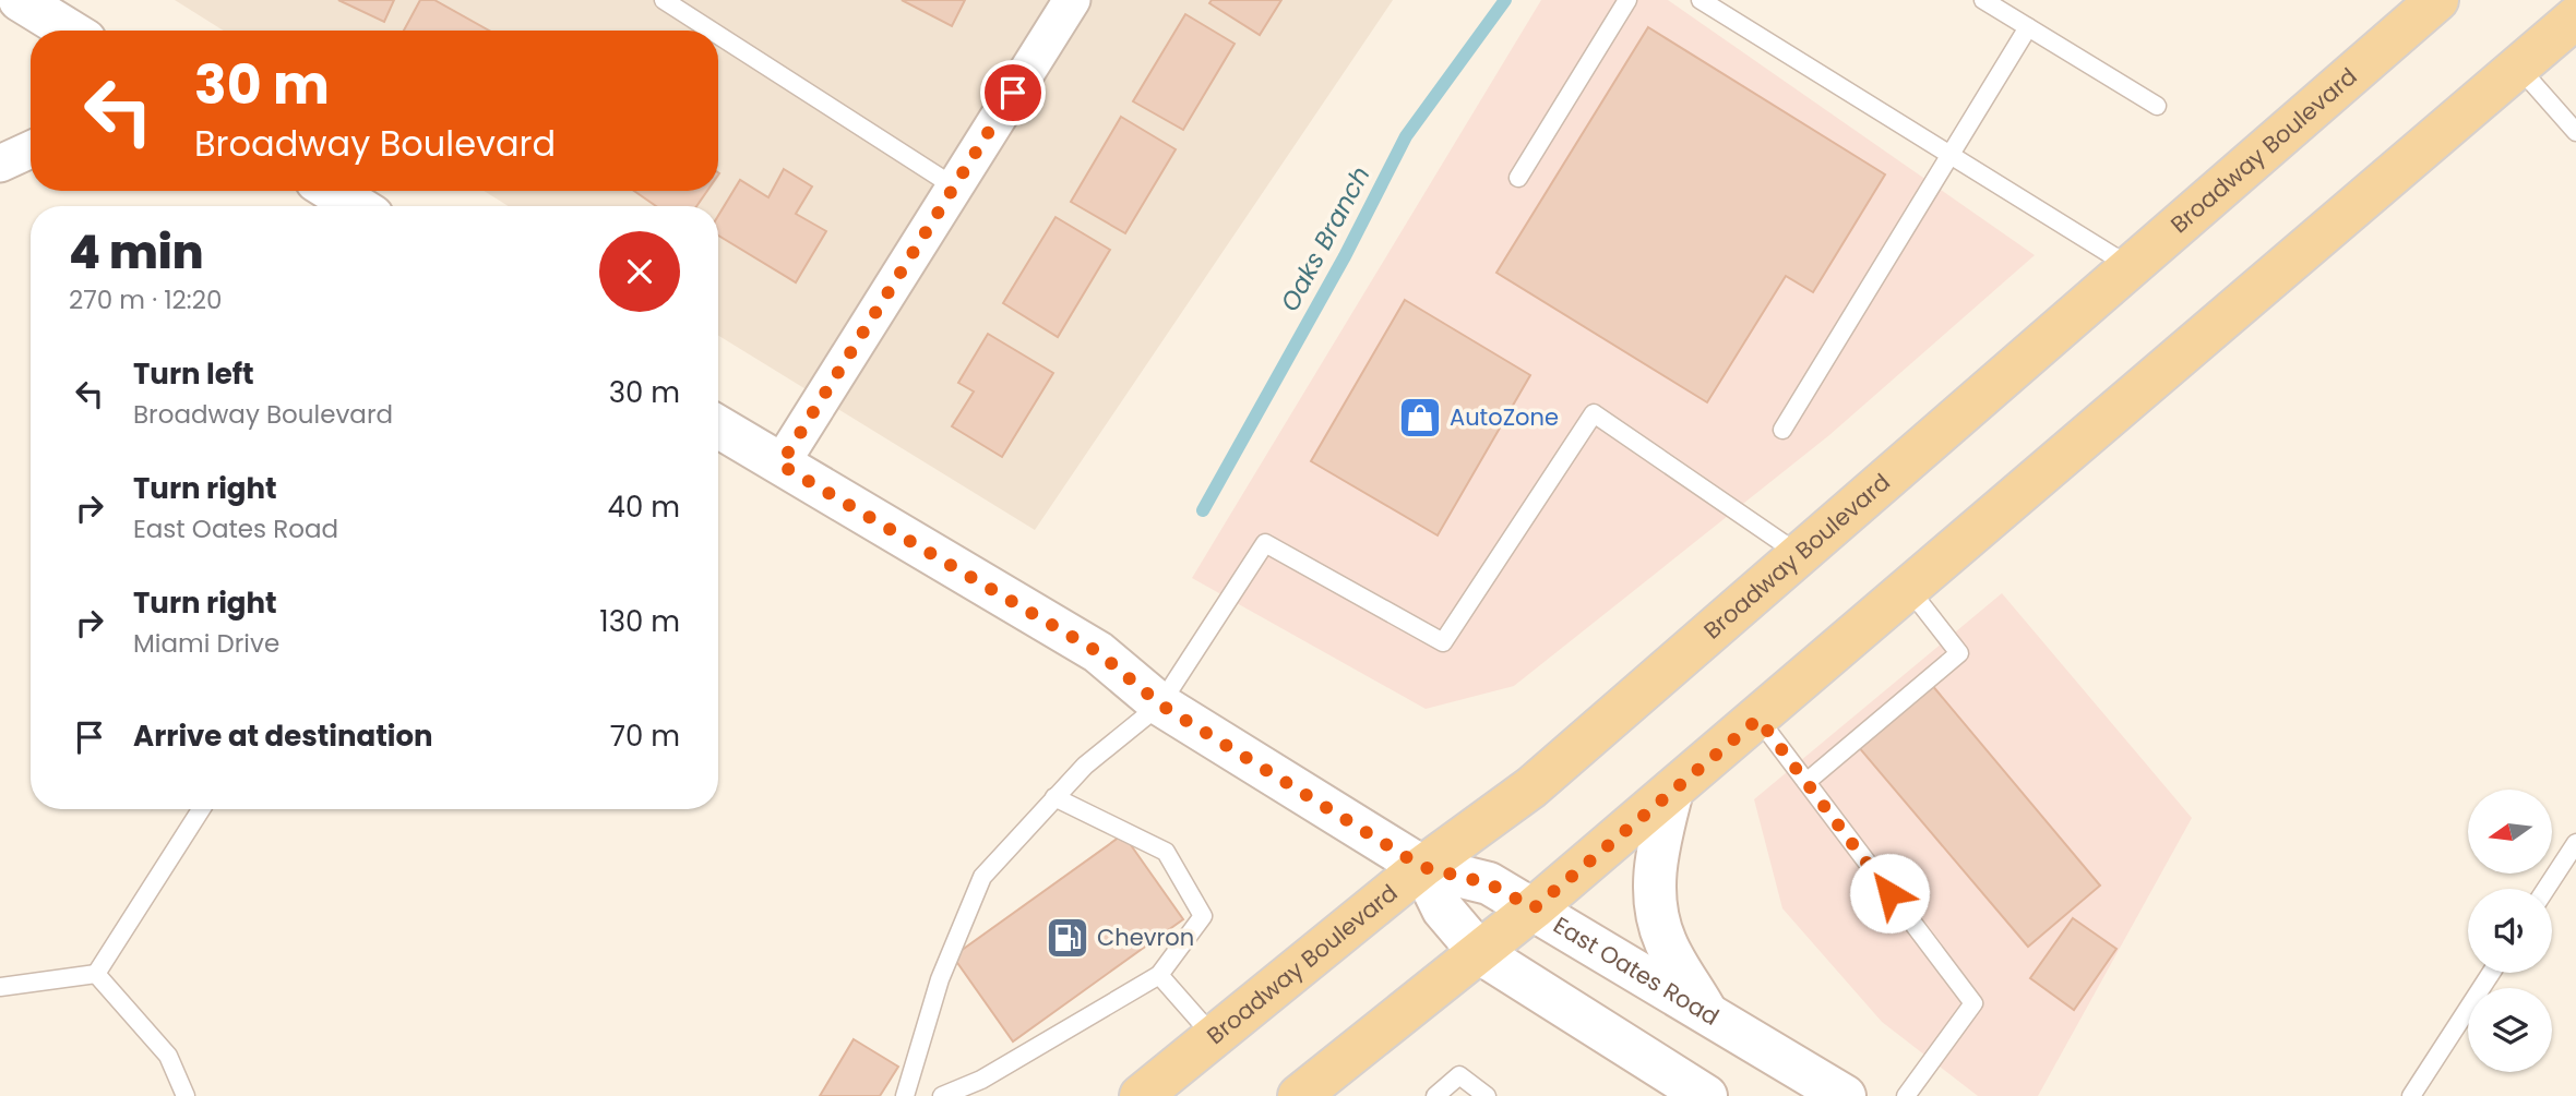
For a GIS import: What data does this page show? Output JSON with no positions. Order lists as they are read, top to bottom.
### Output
{
  "streets": {
    "main road": ["Broadway Boulevard", "East Oates Road"]
  },
  "crossings": [
    ["Broadway Boulevard", "East Oates Road"]
  ],
  "water": ["Oaks Branch"],
  "places": {
    "shop": ["AutoZone"],
    "fuel station": ["Chevron"]
  },
  "north": "left",
  "page": {
    "turn": ["30 m", "Broadway Boulevard"],
    "heading": ["4 min", "270 m · 12:20"],
    "list": [
      {
        "name": "Turn left",
        "note": "Broadway Boulevard",
        "value": "30 m"
      },
      {
        "name": "Turn right",
        "note": "East Oates Road",
        "value": "40 m"
      },
      {
        "name": "Turn right",
        "note": "Miami Drive",
        "value": "130 m"
      },
      {
        "name": "Arrive at destination",
        "value": "70 m"
      }
    ]
  }
}
